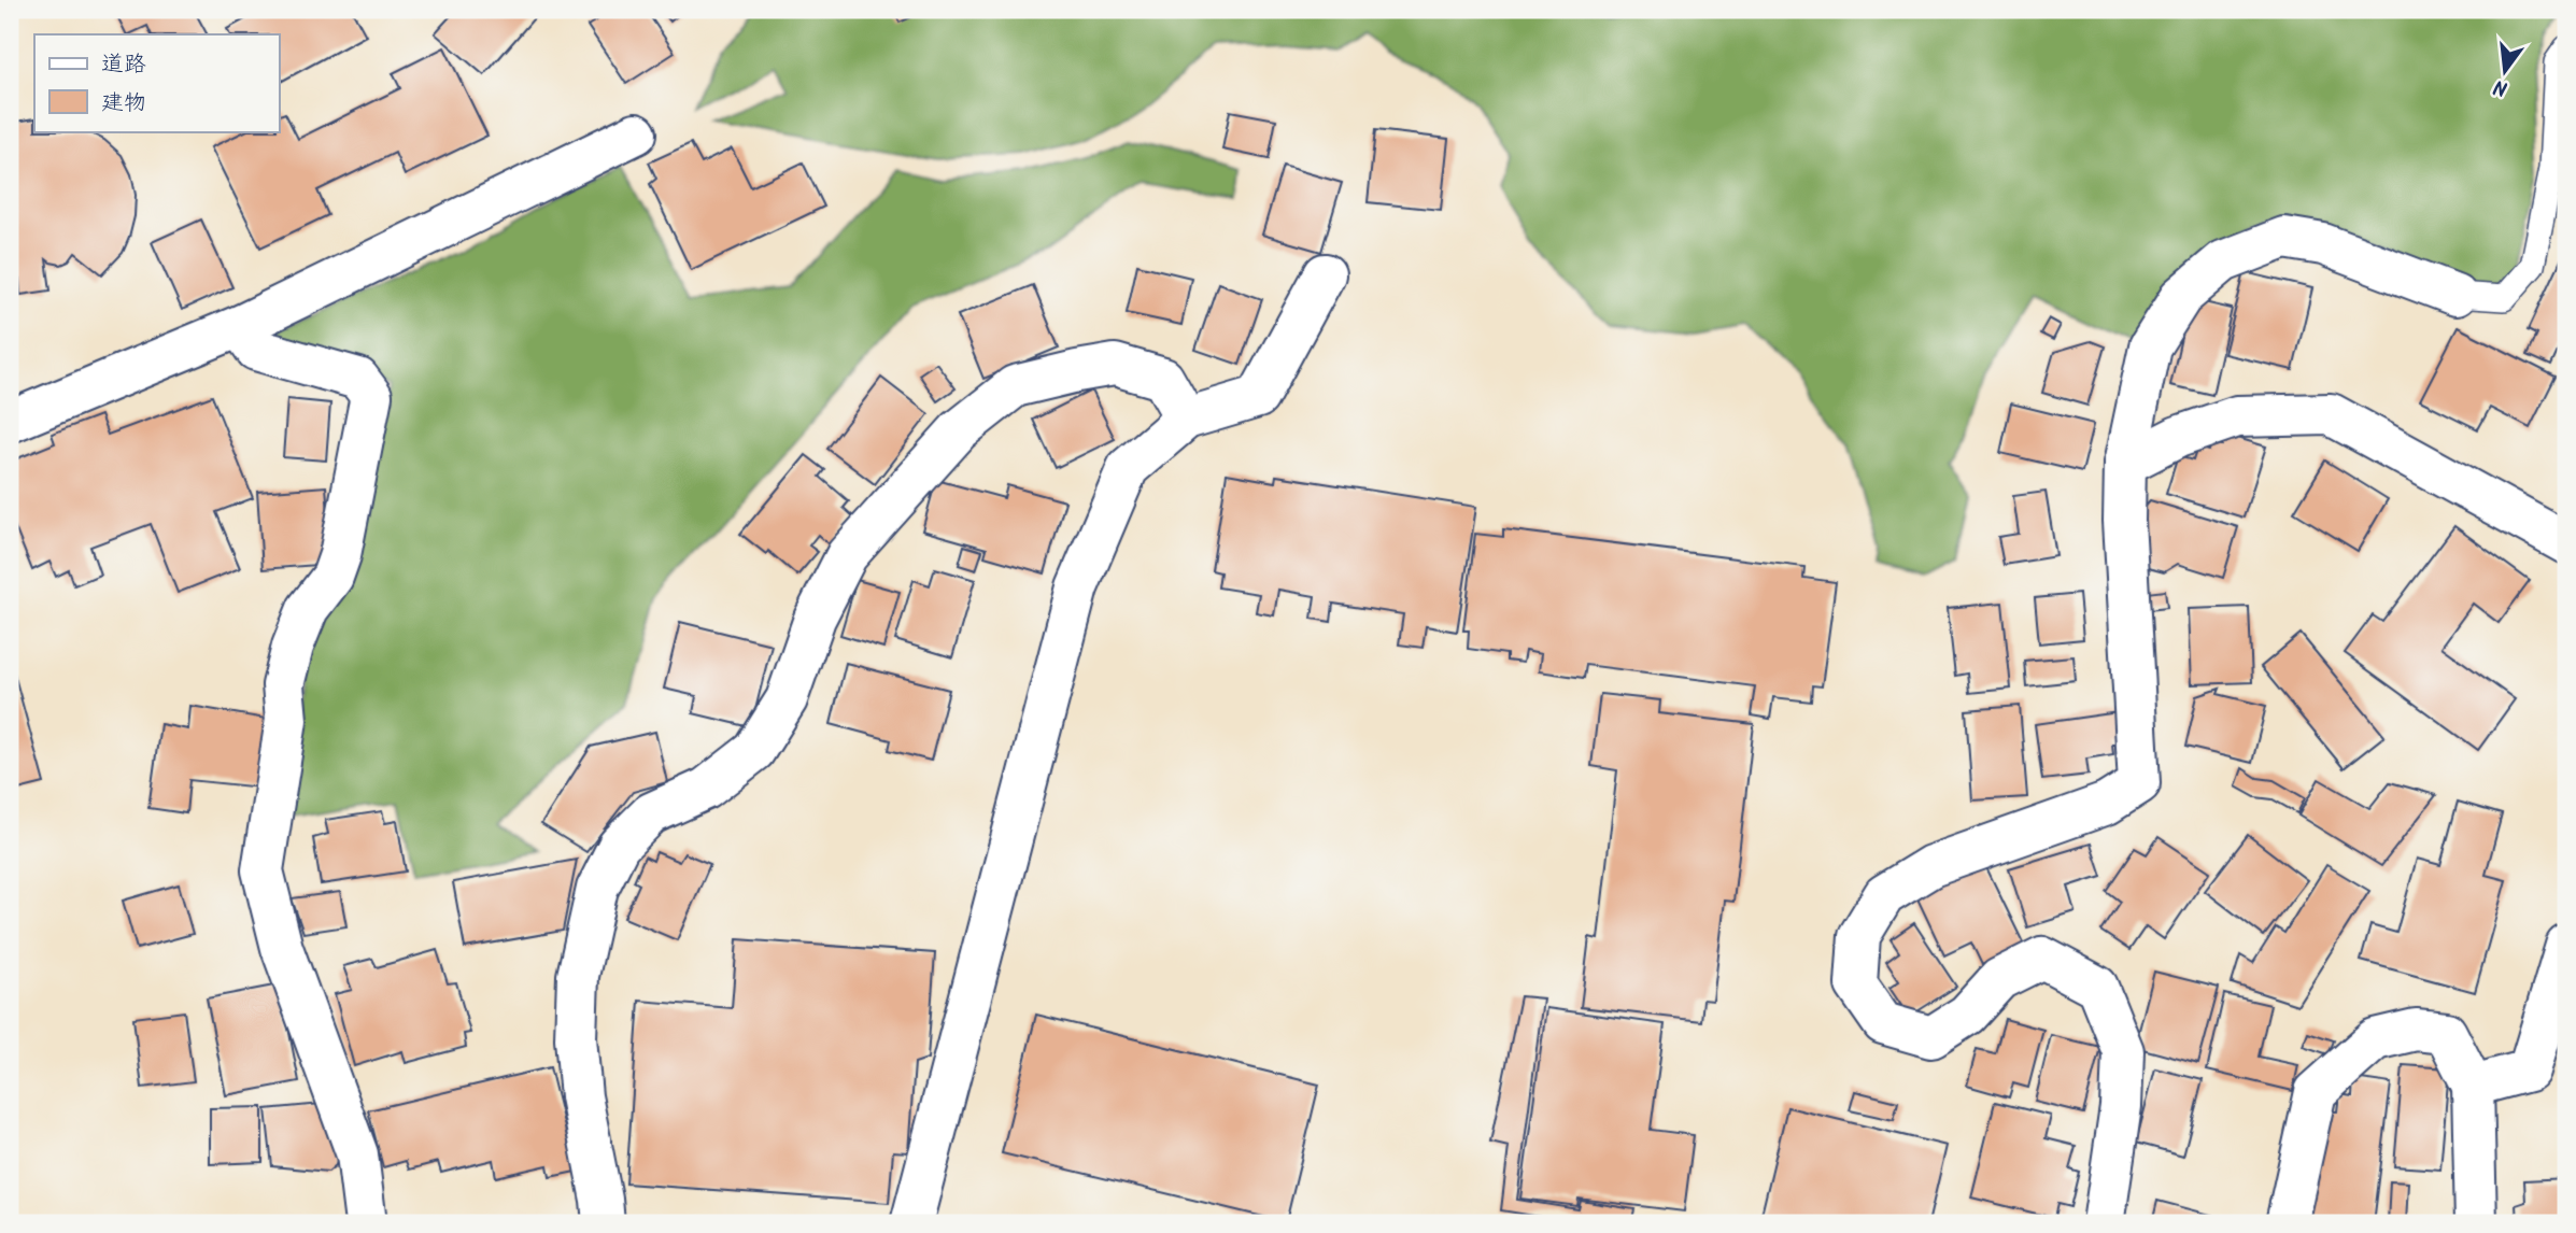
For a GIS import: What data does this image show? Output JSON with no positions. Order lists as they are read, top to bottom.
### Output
{
  "legend": ["道路", "建物"],
  "north": "bottom"
}
